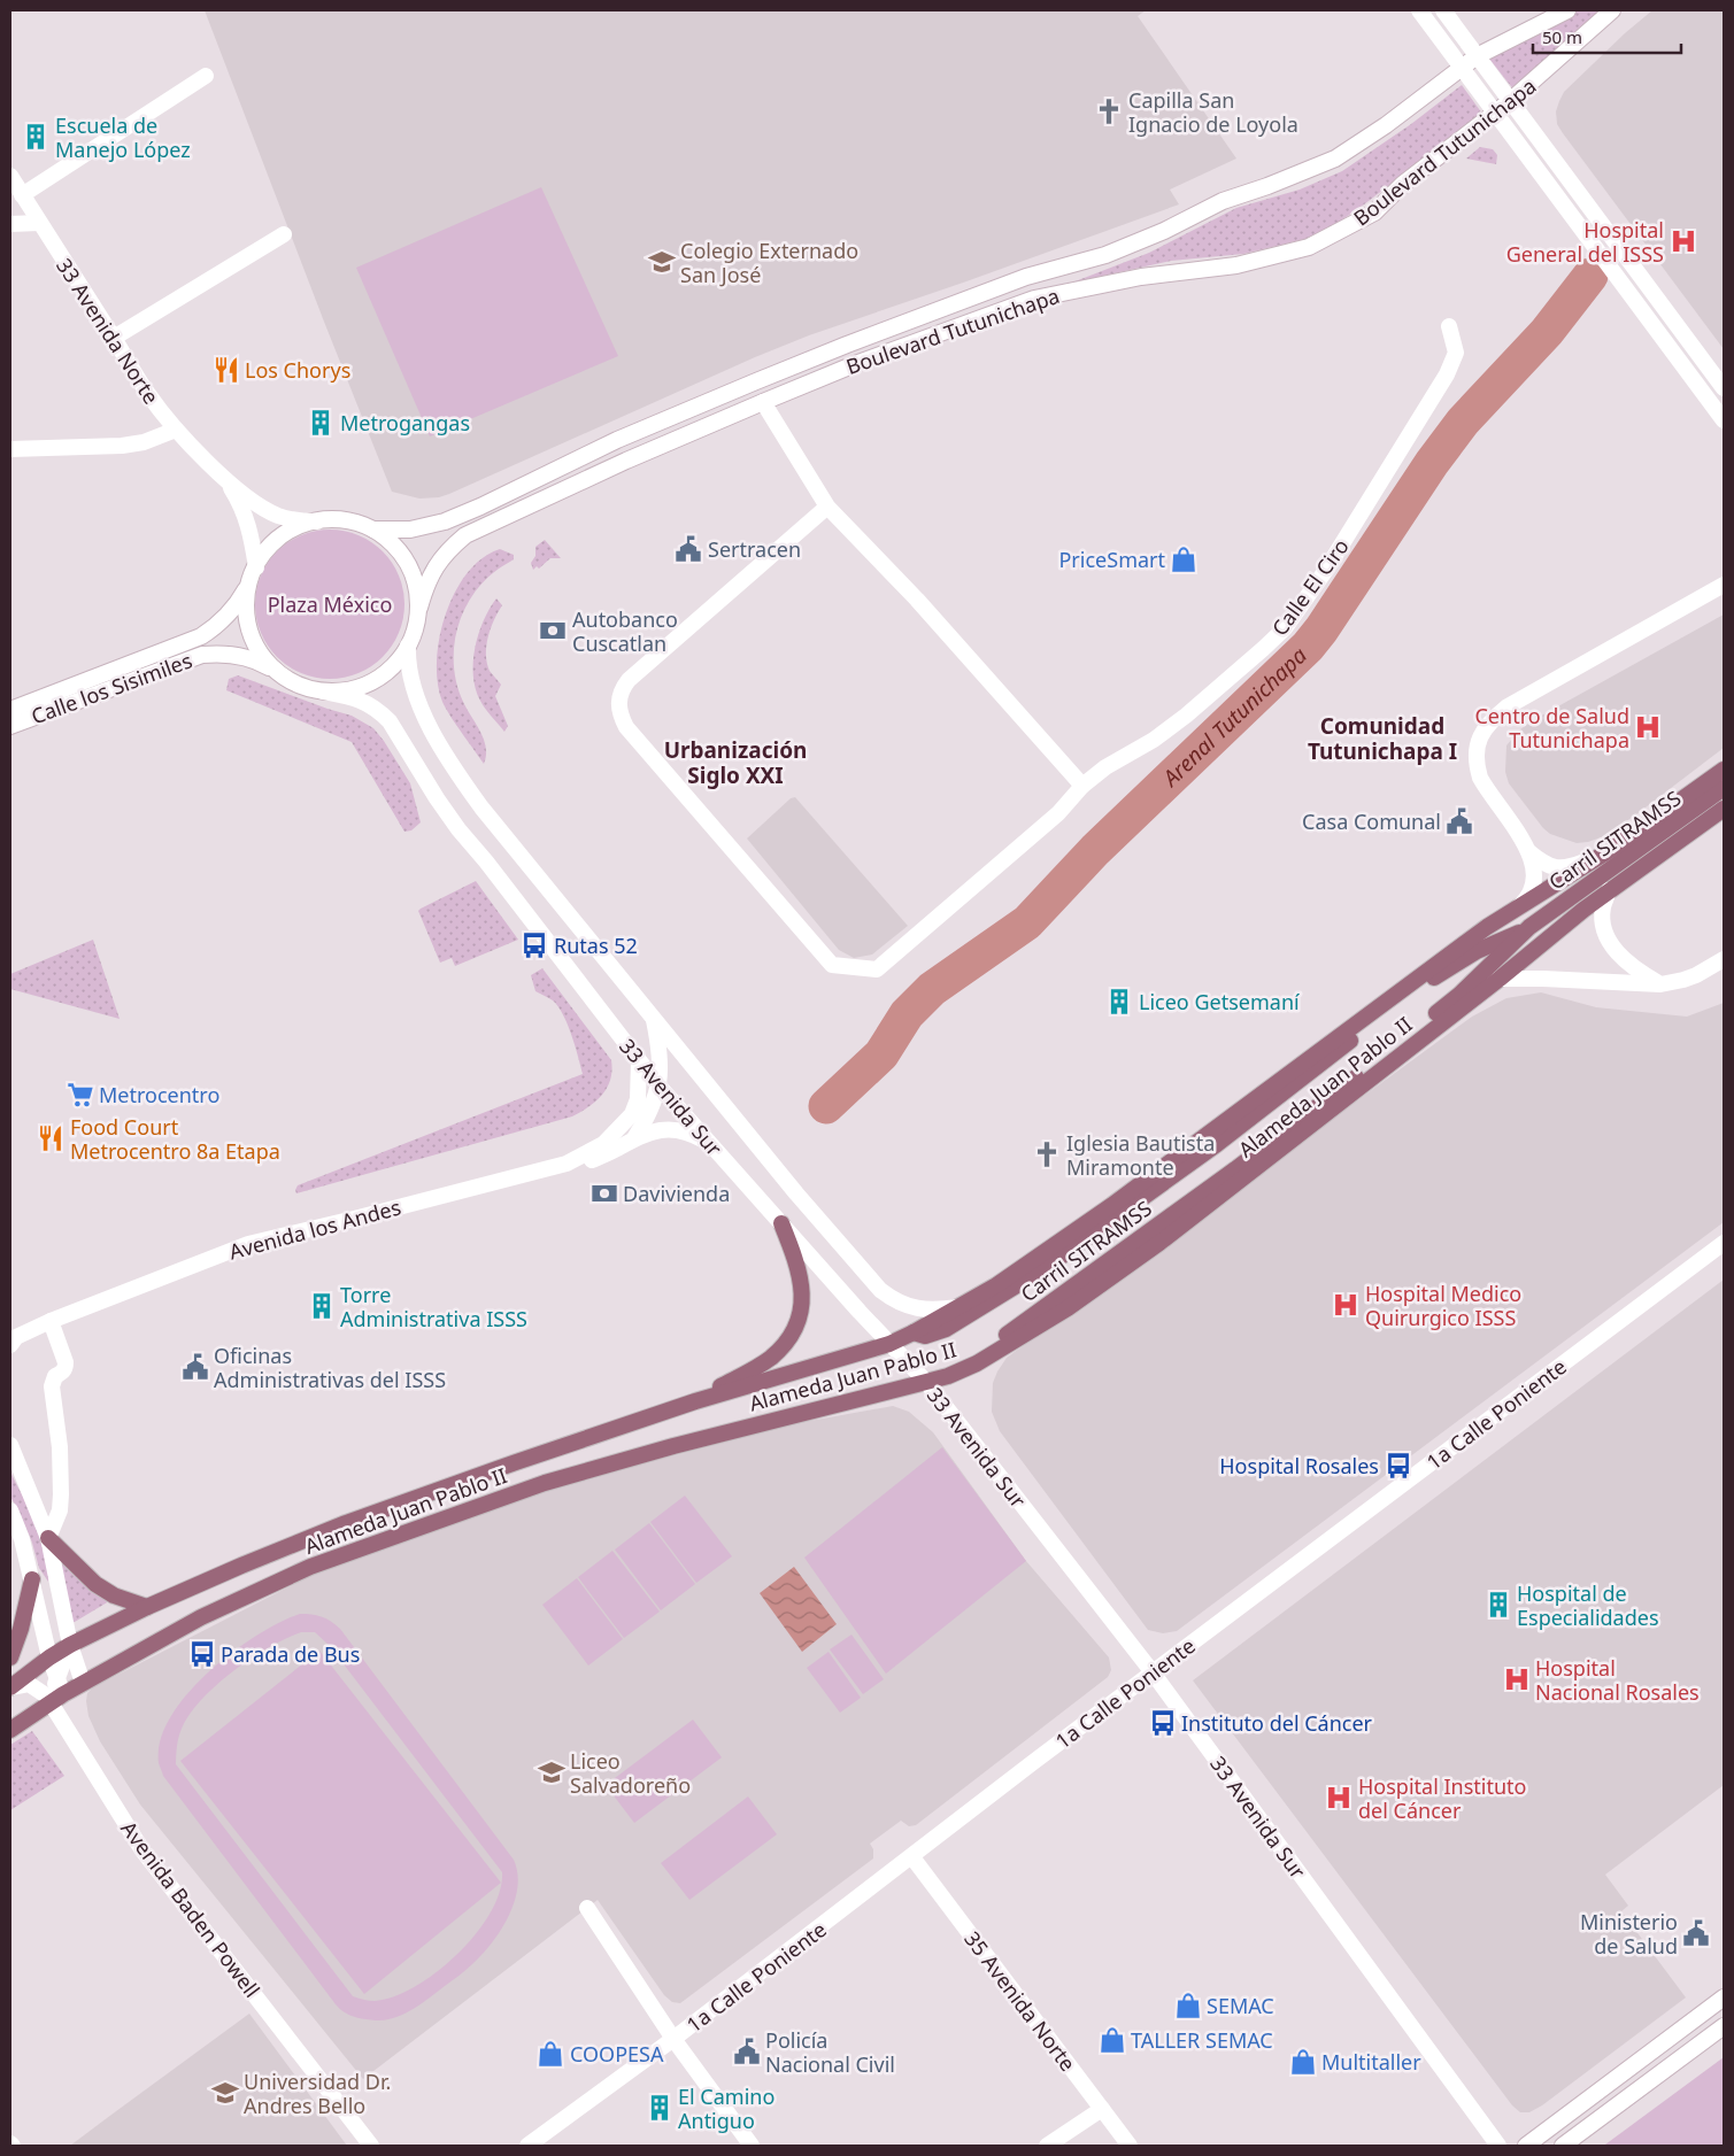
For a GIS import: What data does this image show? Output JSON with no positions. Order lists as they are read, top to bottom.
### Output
{
  "streets": {
    "main road": ["Carril SITRAMSS", "Alameda Juan Pablo II"],
    "street": [
      "Boulevard Tutunichapa",
      "33 Avenida Norte",
      "Calle El Ciro",
      "Calle los Sisimiles",
      "33 Avenida Sur",
      "Avenida los Andes",
      "1a Calle Poniente",
      "Avenida Baden Powell",
      "35 Avenida Norte"
    ]
  },
  "crossings": [
    ["Boulevard Tutunichapa", "33 Avenida Norte"],
    ["Boulevard Tutunichapa", "Calle los Sisimiles"],
    ["Boulevard Tutunichapa", "33 Avenida Sur"],
    ["33 Avenida Norte", "Calle los Sisimiles"],
    ["33 Avenida Norte", "33 Avenida Sur"],
    ["Calle los Sisimiles", "33 Avenida Sur"],
    ["Carril SITRAMSS", "Alameda Juan Pablo II"],
    ["Carril SITRAMSS", "33 Avenida Sur"],
    ["Alameda Juan Pablo II", "33 Avenida Sur"],
    ["Alameda Juan Pablo II", "Avenida Baden Powell"],
    ["33 Avenida Sur", "Avenida los Andes"],
    ["33 Avenida Sur", "1a Calle Poniente"],
    ["1a Calle Poniente", "35 Avenida Norte"]
  ],
  "districts": ["Comunidad Tutunichapa I", "Urbanización Siglo XXI"],
  "water": ["Arenal Tutunichapa"],
  "parks": ["Plaza México"],
  "places": {
    "church": ["Capilla San Ignacio de Loyola", "Iglesia Bautista Miramonte"],
    "building": [
      "Escuela de Manejo López",
      "Metrogangas",
      "Liceo Getsemaní",
      "Torre Administrativa ISSS",
      "Hospital de Especialidades",
      "El Camino Antiguo"
    ],
    "hospital": [
      "Hospital General del ISSS",
      "Centro de Salud Tutunichapa",
      "Hospital Medico Quirurgico ISSS",
      "Hospital Nacional Rosales",
      "Hospital Instituto del Cáncer"
    ],
    "school or university": ["Colegio Externado San José", "Liceo Salvadoreño", "Universidad Dr. Andres Bello"],
    "restaurant": ["Los Chorys", "Food Court Metrocentro 8a Etapa"],
    "public building": [
      "Sertracen",
      "Casa Comunal",
      "Oficinas Administrativas del ISSS",
      "Ministerio de Salud",
      "Policía Nacional Civil"
    ],
    "shop": [
      "PriceSmart",
      "SEMAC",
      "TALLER SEMAC",
      "COOPESA",
      "Multitaller"
    ],
    "bank": ["Autobanco Cuscatlan", "Davivienda"],
    "bus stop": [
      "Rutas 52",
      "Hospital Rosales",
      "Parada de Bus",
      "Instituto del Cáncer"
    ],
    "supermarket": ["Metrocentro"]
  },
  "scale_bar": "50 m"
}
